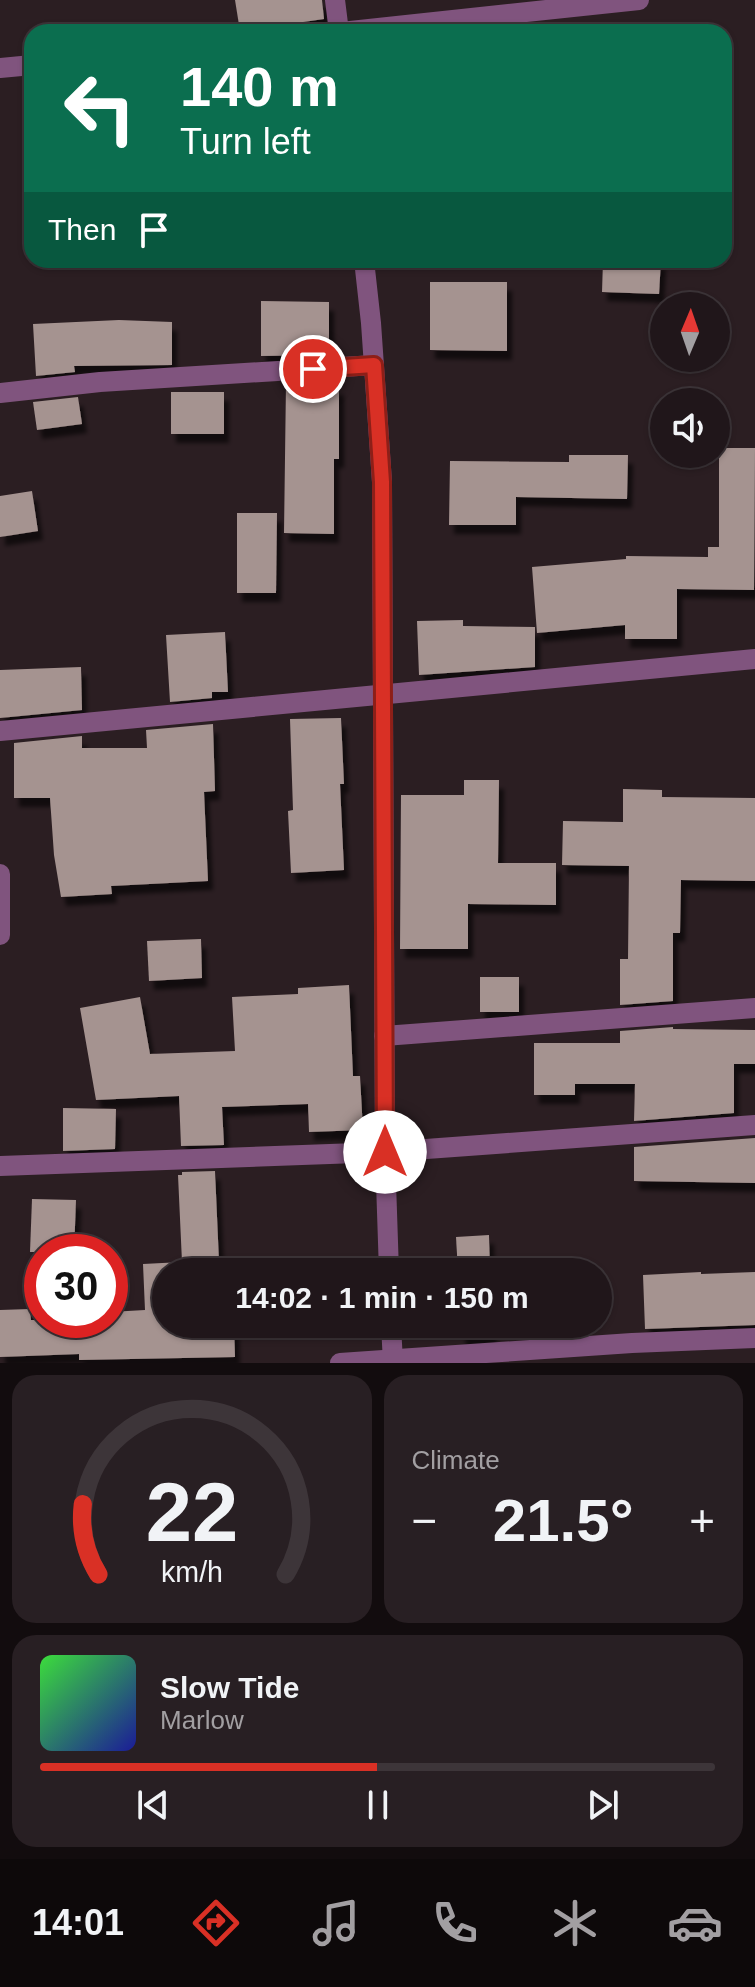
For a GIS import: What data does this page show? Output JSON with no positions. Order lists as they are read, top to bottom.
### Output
{
  "north": "top",
  "page": {
    "turn": ["140 m", "Turn left"],
    "then": "Then",
    "limit": "30",
    "trip": "14:02 · 1 min · 150 m",
    "tile": "Climate",
    "heat": ["−", "21.5°", "+"],
    "song": ["Slow Tide", "Marlow"],
    "tabs": "14:01",
    "gauge": ["22", "km/h"]
  }
}
